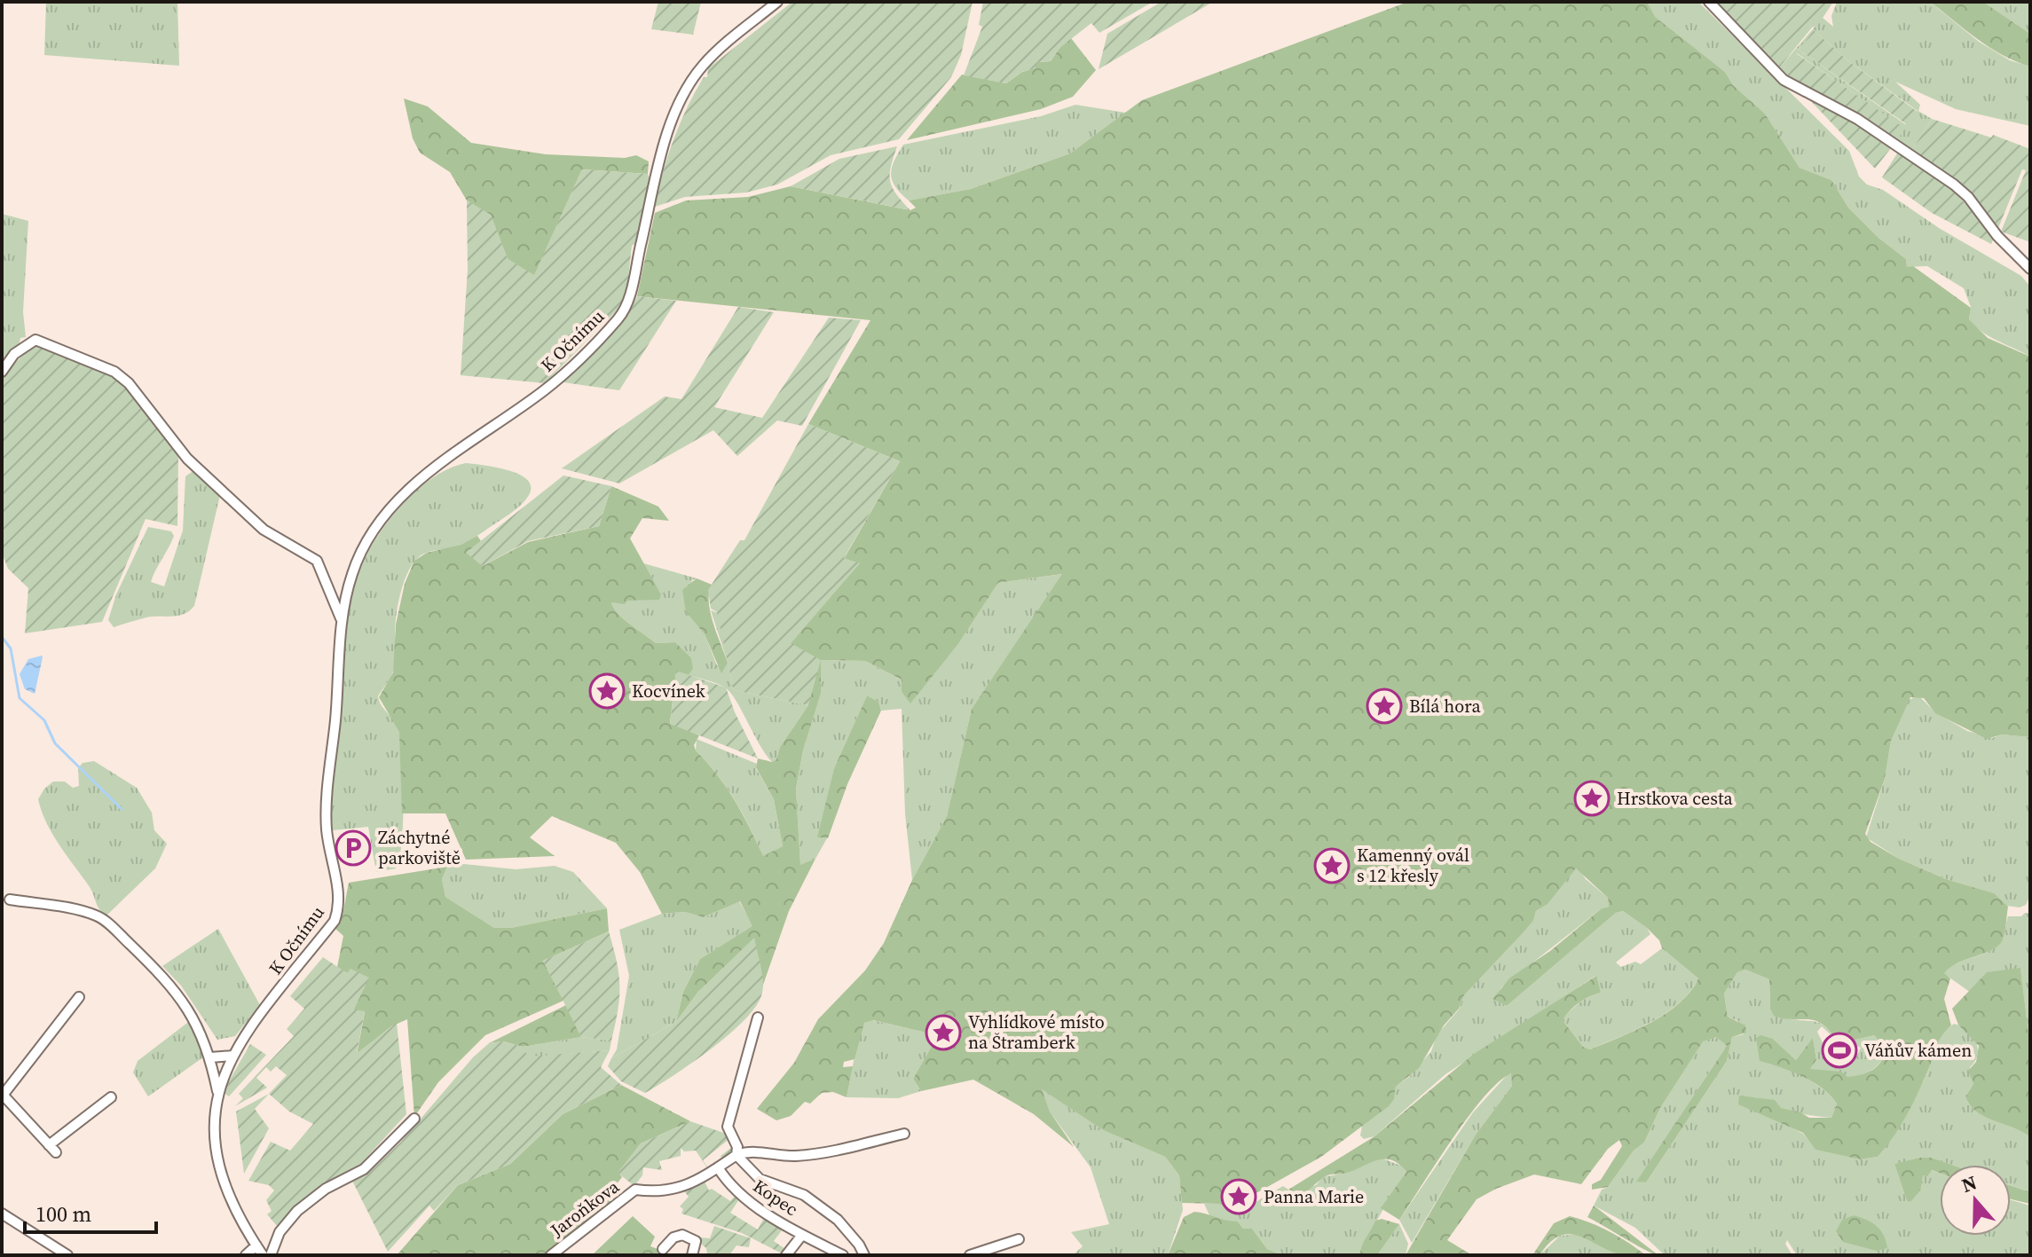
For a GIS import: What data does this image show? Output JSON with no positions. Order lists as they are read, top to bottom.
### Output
{
  "streets": {
    "street": ["K Očnímu", "Kopec", "Jaroňkova"]
  },
  "crossings": [
    ["Kopec", "Jaroňkova"]
  ],
  "places": {
    "place": [
      "Kocvínek",
      "Bílá hora",
      "Hrstkova cesta",
      "Kamenný ovál s 12 křesly",
      "Vyhlídkové místo na Štramberk",
      "Panna Marie"
    ],
    "parking": ["Záchytné parkoviště"],
    "sports": ["Váňův kámen"]
  },
  "scale_bar": "100 m",
  "north": "top"
}
